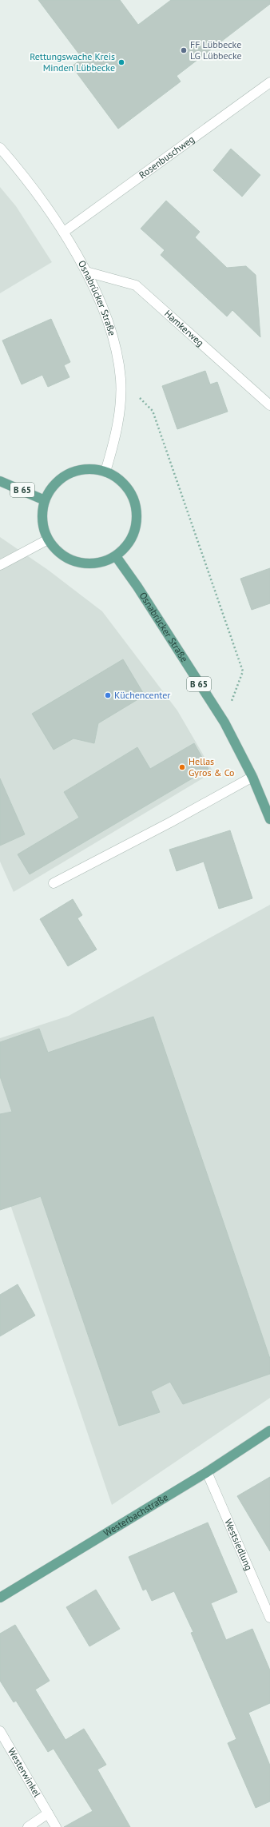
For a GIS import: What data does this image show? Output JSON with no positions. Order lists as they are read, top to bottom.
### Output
{
  "streets": {
    "main road": ["Osnabrücker Straße", "B 65", "Westerbachstraße"],
    "street": [
      "Rosenbuschweg",
      "Hamkerweg",
      "Westsiedlung",
      "Westerwinkel"
    ]
  },
  "crossings": [
    ["Rosenbuschweg", "Osnabrücker Straße"],
    ["Osnabrücker Straße", "Hamkerweg"],
    ["Osnabrücker Straße", "B 65"],
    ["Westerbachstraße", "Westsiedlung"]
  ],
  "places": [
    "FF Lübbecke LG Lübbecke",
    "Rettungswache Kreis Minden Lübbecke",
    "Küchencenter",
    "Hellas Gyros & Co"
  ]
}
